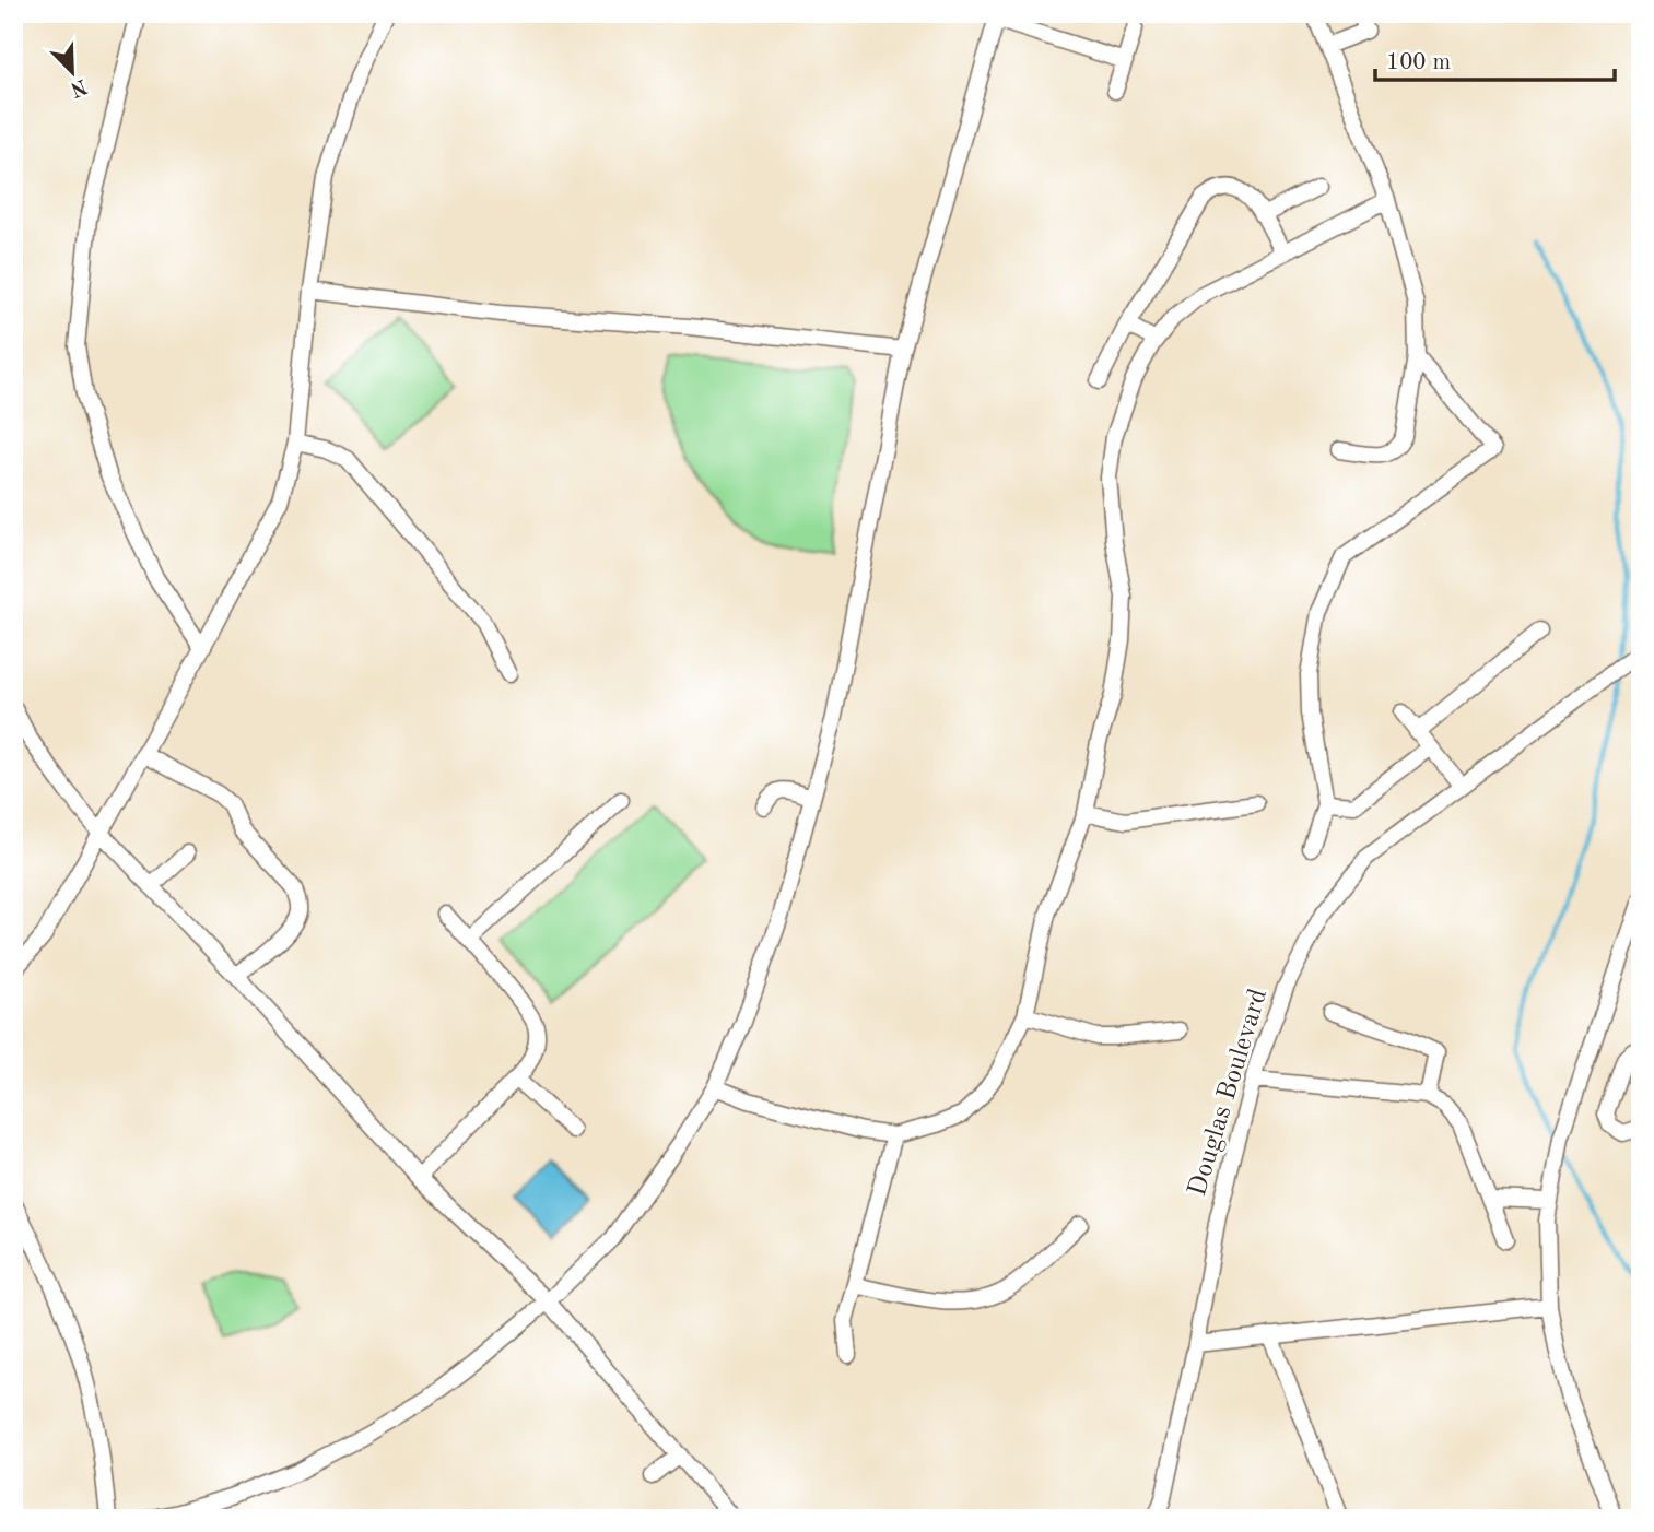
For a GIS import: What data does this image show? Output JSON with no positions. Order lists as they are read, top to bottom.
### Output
{
  "streets": {
    "street": ["Douglas Boulevard"]
  },
  "scale_bar": "100 m",
  "north": "bottom right"
}
